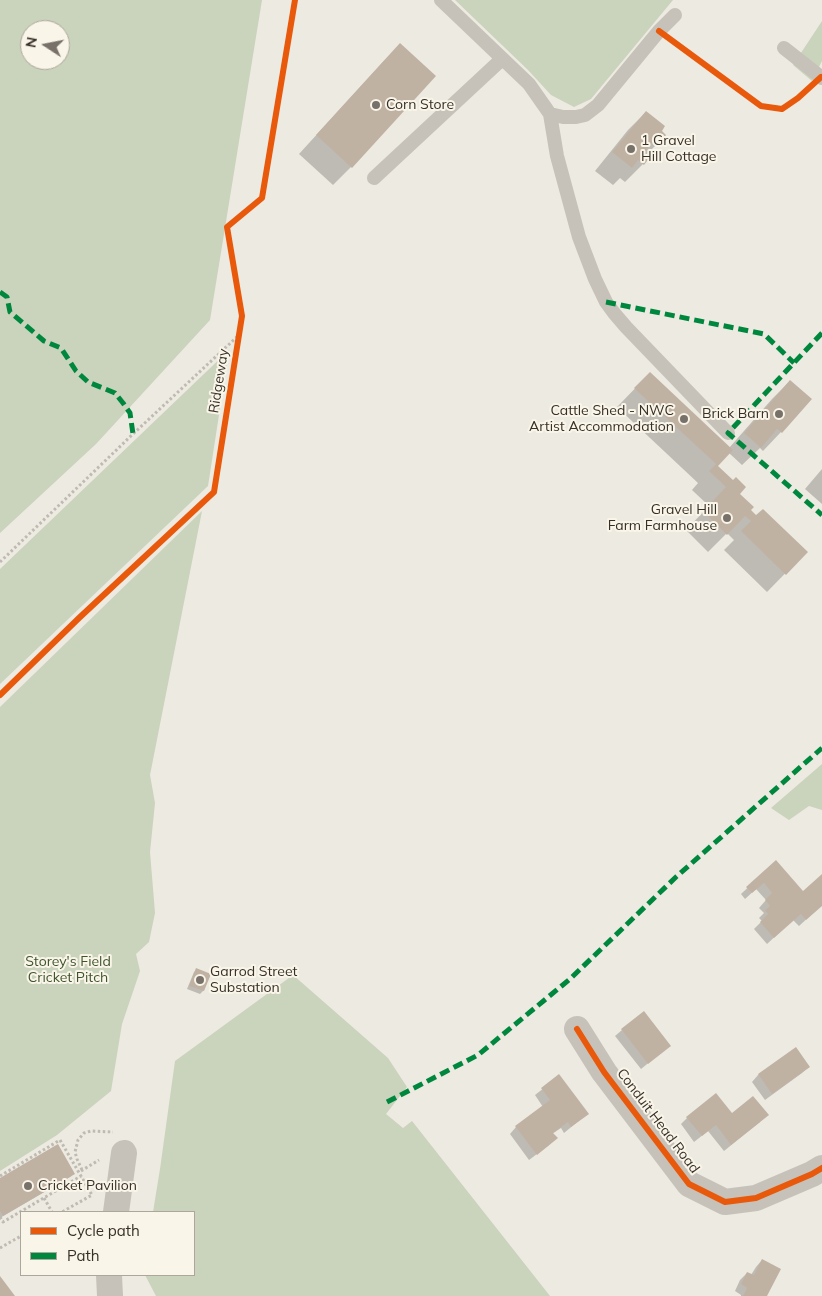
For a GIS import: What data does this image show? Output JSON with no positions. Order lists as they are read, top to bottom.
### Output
{
  "streets": {
    "street": ["Conduit Head Road"],
    "cycle path": ["Ridgeway"]
  },
  "parks": ["Storey's Field Cricket Pitch"],
  "places": [
    "Corn Store",
    "1 Gravel Hill Cottage",
    "Brick Barn",
    "Cattle Shed - NWC Artist Accommodation",
    "Gravel Hill Farm Farmhouse",
    "Garrod Street Substation",
    "Cricket Pavilion"
  ],
  "legend": ["Cycle path", "Path"],
  "north": "left"
}
